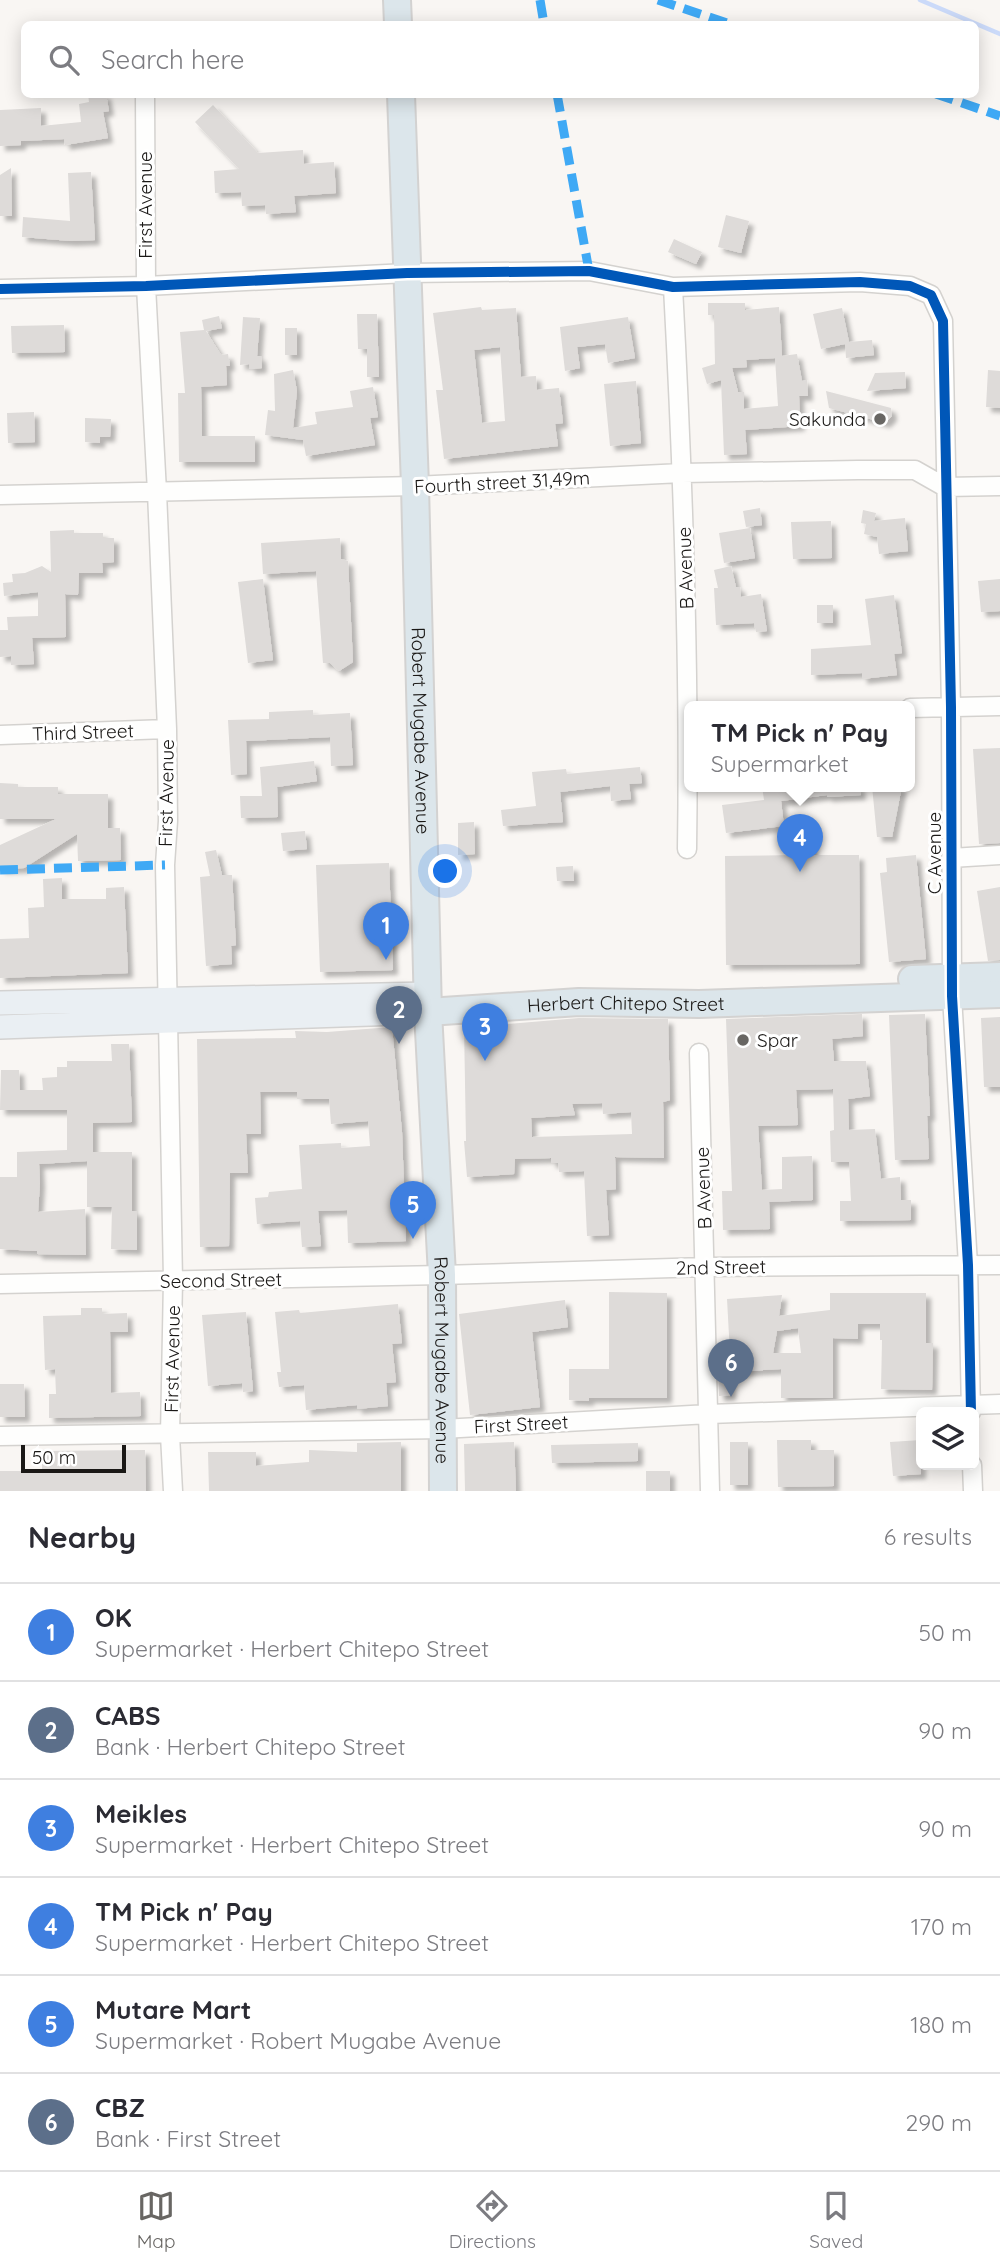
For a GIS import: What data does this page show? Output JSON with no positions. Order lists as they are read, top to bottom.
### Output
{
  "streets": {
    "highway": ["Robert Mugabe Avenue", "Herbert Chitepo Street"],
    "street": [
      "First Avenue",
      "Fourth street 31,49m",
      "B Avenue",
      "Third Street",
      "C Avenue",
      "2nd Street",
      "Second Street",
      "First Street"
    ]
  },
  "crossings": [
    ["First Avenue", "Fourth street 31,49m"],
    ["First Avenue", "Third Street"],
    ["First Avenue", "Herbert Chitepo Street"],
    ["First Avenue", "Second Street"],
    ["First Avenue", "First Street"],
    ["Fourth street 31,49m", "B Avenue"],
    ["Fourth street 31,49m", "Robert Mugabe Avenue"],
    ["Fourth street 31,49m", "C Avenue"],
    ["B Avenue", "C Avenue"],
    ["B Avenue", "2nd Street"],
    ["B Avenue", "First Street"],
    ["Robert Mugabe Avenue", "Herbert Chitepo Street"],
    ["Robert Mugabe Avenue", "2nd Street"],
    ["Robert Mugabe Avenue", "Second Street"],
    ["Robert Mugabe Avenue", "First Street"],
    ["C Avenue", "Herbert Chitepo Street"],
    ["C Avenue", "2nd Street"],
    ["2nd Street", "Second Street"]
  ],
  "places": ["Sakunda", "Spar"],
  "scale_bar": "50 m",
  "page": {
    "search": "Search here",
    "popup": ["TM Pick n' Pay", "Supermarket"],
    "pins": [
      "4",
      "1",
      "2",
      "3",
      "5",
      "6"
    ],
    "scale": "50 m",
    "heading": ["Nearby", "6 results"],
    "list": [
      {
        "mark": "1",
        "name": "OK",
        "note": "Supermarket · Herbert Chitepo Street",
        "value": "50 m"
      },
      {
        "mark": "2",
        "name": "CABS",
        "note": "Bank · Herbert Chitepo Street",
        "value": "90 m"
      },
      {
        "mark": "3",
        "name": "Meikles",
        "note": "Supermarket · Herbert Chitepo Street",
        "value": "90 m"
      },
      {
        "mark": "4",
        "name": "TM Pick n' Pay",
        "note": "Supermarket · Herbert Chitepo Street",
        "value": "170 m"
      },
      {
        "mark": "5",
        "name": "Mutare Mart",
        "note": "Supermarket · Robert Mugabe Avenue",
        "value": "180 m"
      },
      {
        "mark": "6",
        "name": "CBZ",
        "note": "Bank · First Street",
        "value": "290 m"
      }
    ],
    "nav": ["Map", "Directions", "Saved"]
  }
}
